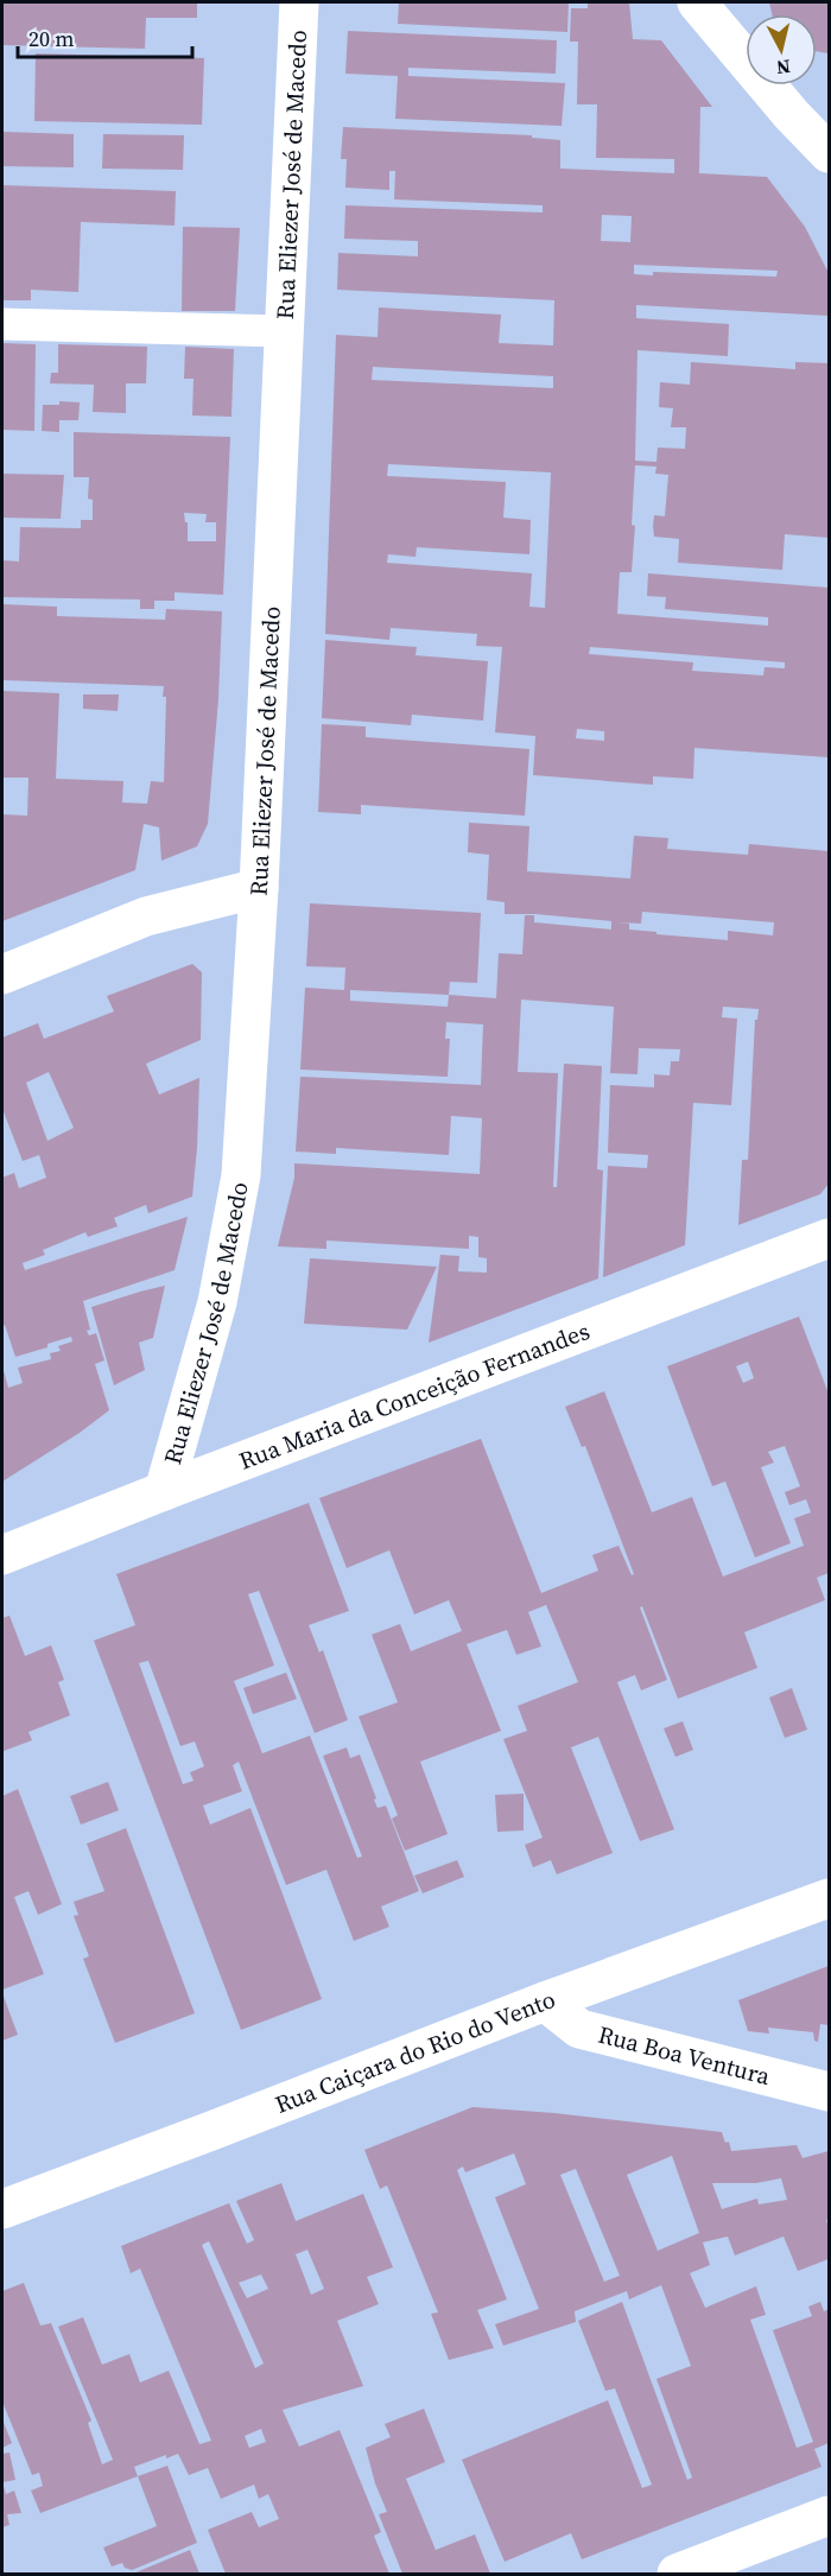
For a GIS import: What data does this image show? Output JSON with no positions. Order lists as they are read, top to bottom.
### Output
{
  "streets": {
    "street": [
      "Rua Eliezer José de Macedo",
      "Rua Maria da Conceição Fernandes",
      "Rua Caiçara do Rio do Vento",
      "Rua Boa Ventura"
    ]
  },
  "crossings": [
    ["Rua Eliezer José de Macedo", "Rua Maria da Conceição Fernandes"],
    ["Rua Caiçara do Rio do Vento", "Rua Boa Ventura"]
  ],
  "scale_bar": "20 m",
  "north": "bottom"
}
